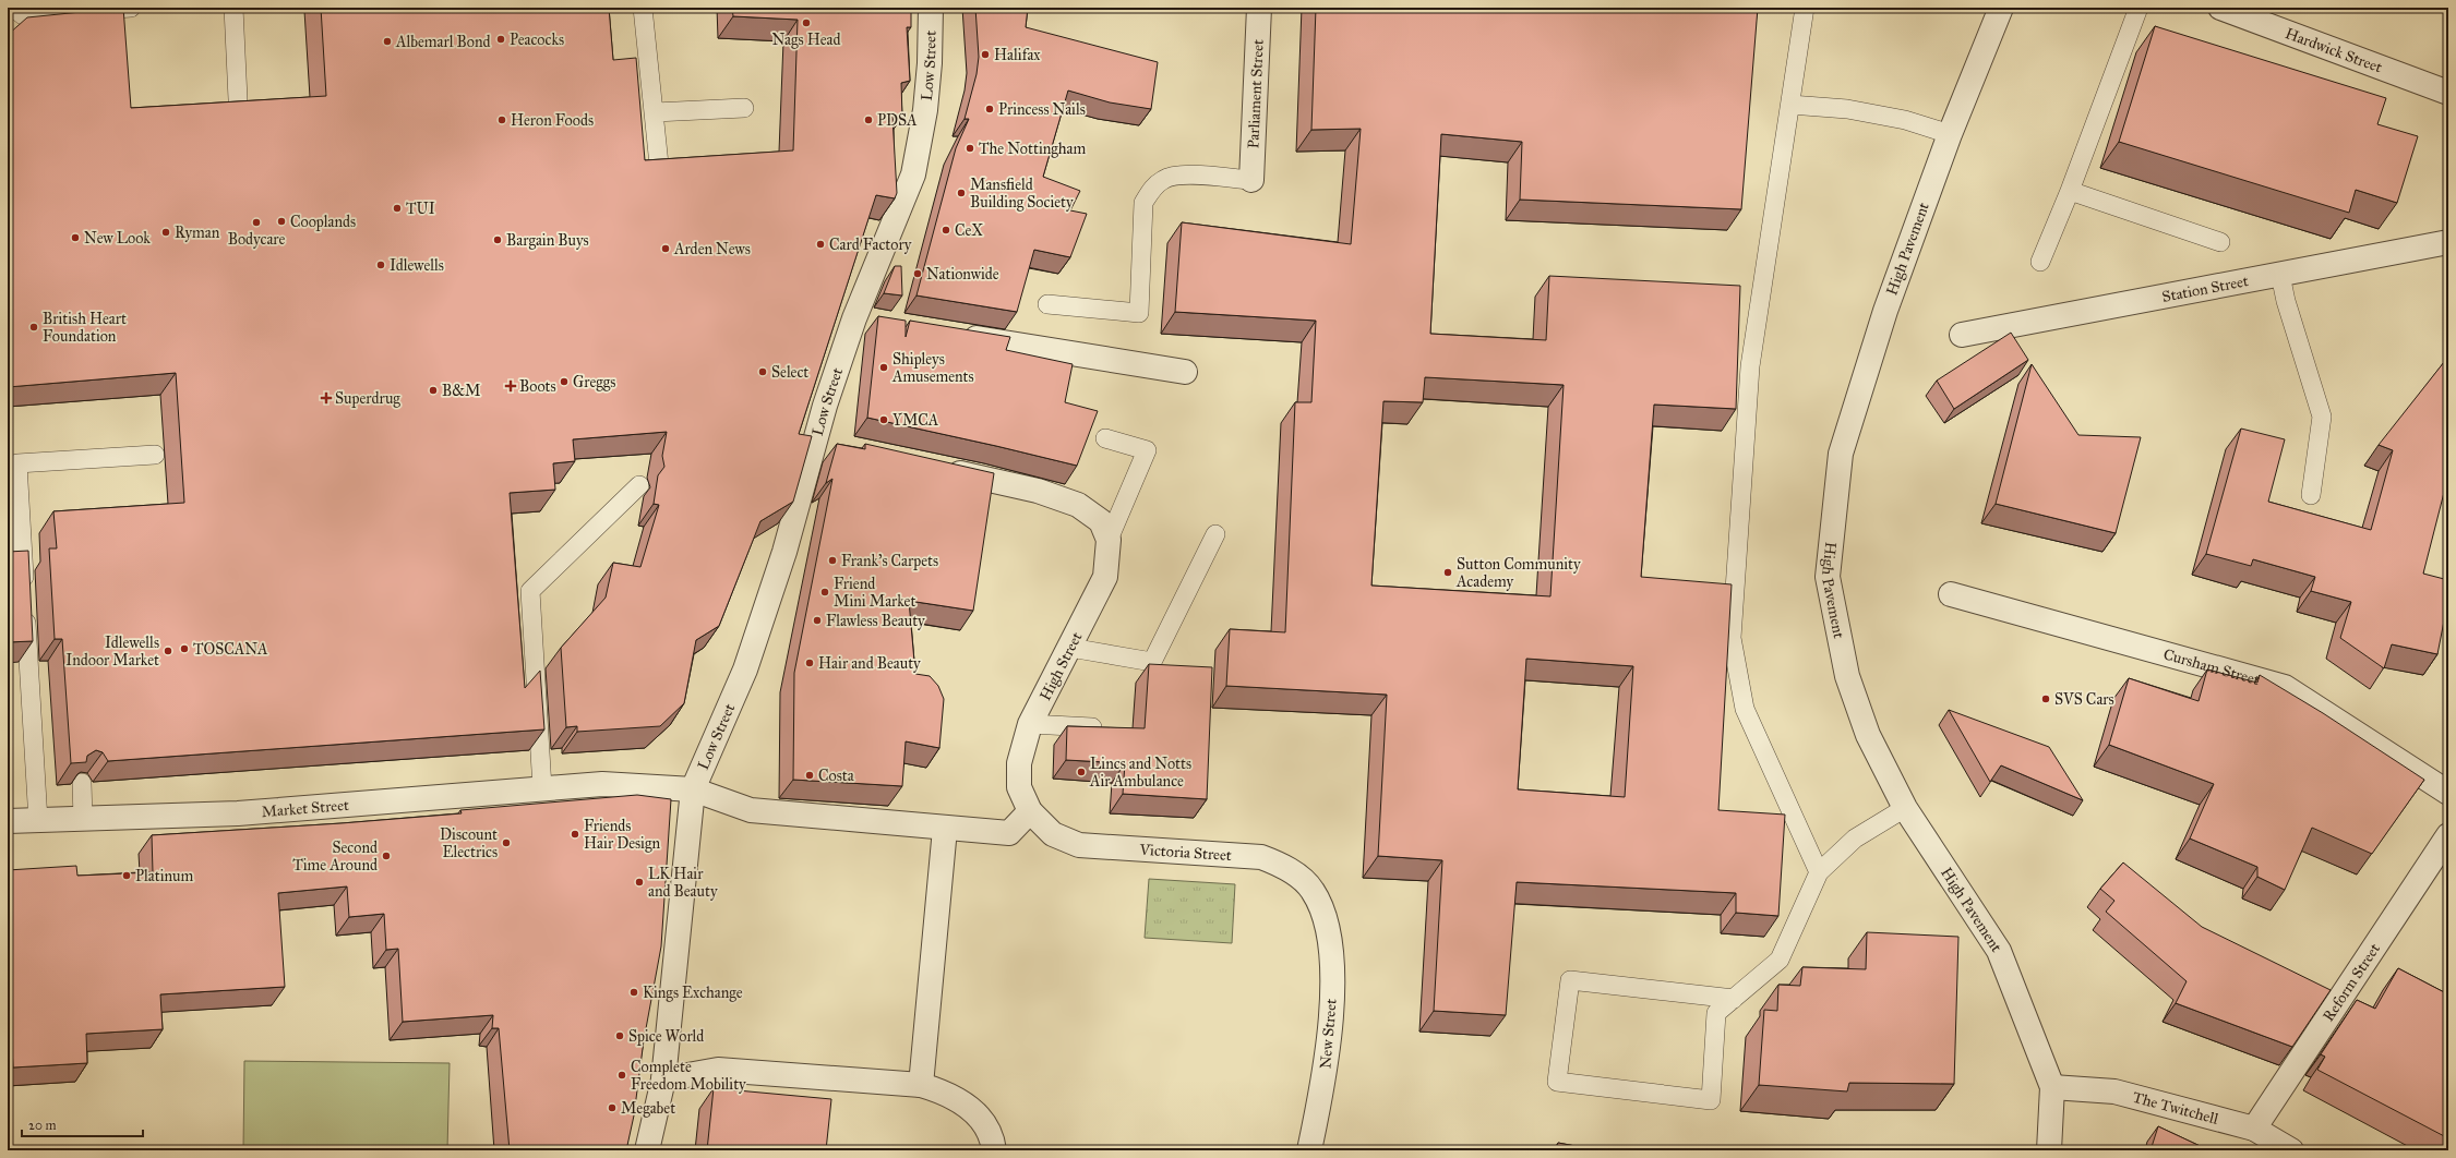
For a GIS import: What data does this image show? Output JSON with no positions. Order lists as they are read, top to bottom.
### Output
{
  "streets": {
    "street": [
      "Hardwick Street",
      "Low Street",
      "Parliament Street",
      "High Pavement",
      "Station Street",
      "High Street",
      "Cursham Street",
      "Market Street",
      "Victoria Street",
      "Reform Street",
      "New Street",
      "The Twitchell"
    ]
  },
  "crossings": [
    ["Low Street", "Market Street"],
    ["High Pavement", "The Twitchell"],
    ["High Street", "Market Street"],
    ["High Street", "Victoria Street"],
    ["Market Street", "Victoria Street"],
    ["Victoria Street", "New Street"],
    ["Reform Street", "The Twitchell"]
  ],
  "places": {
    "other": [
      "Nags Head",
      "Peacocks",
      "Albemarl Bond",
      "Halifax",
      "Princess Nails",
      "Heron Foods",
      "PDSA",
      "The Nottingham",
      "Mansfield Building Society",
      "TUI",
      "Cooplands",
      "Bodycare",
      "CeX",
      "Ryman",
      "New Look",
      "Bargain Buys",
      "Card Factory",
      "Arden News",
      "Idlewells",
      "Nationwide",
      "British Heart Foundation",
      "Shipleys Amusements",
      "Select",
      "Greggs",
      "B&M",
      "YMCA",
      "Frank's Carpets",
      "Sutton Community Academy",
      "Friend Mini Market",
      "Flawless Beauty",
      "TOSCANA",
      "Idlewells Indoor Market",
      "Hair and Beauty",
      "SVS Cars",
      "Lincs and Notts Air Ambulance",
      "Costa",
      "Friends Hair Design",
      "Discount Electrics",
      "Second Time Around",
      "Platinum",
      "LK Hair and Beauty",
      "Kings Exchange",
      "Spice World",
      "Complete Freedom Mobility",
      "Megabet"
    ],
    "health": ["Boots", "Superdrug"]
  },
  "scale_bar": "20 m"
}
